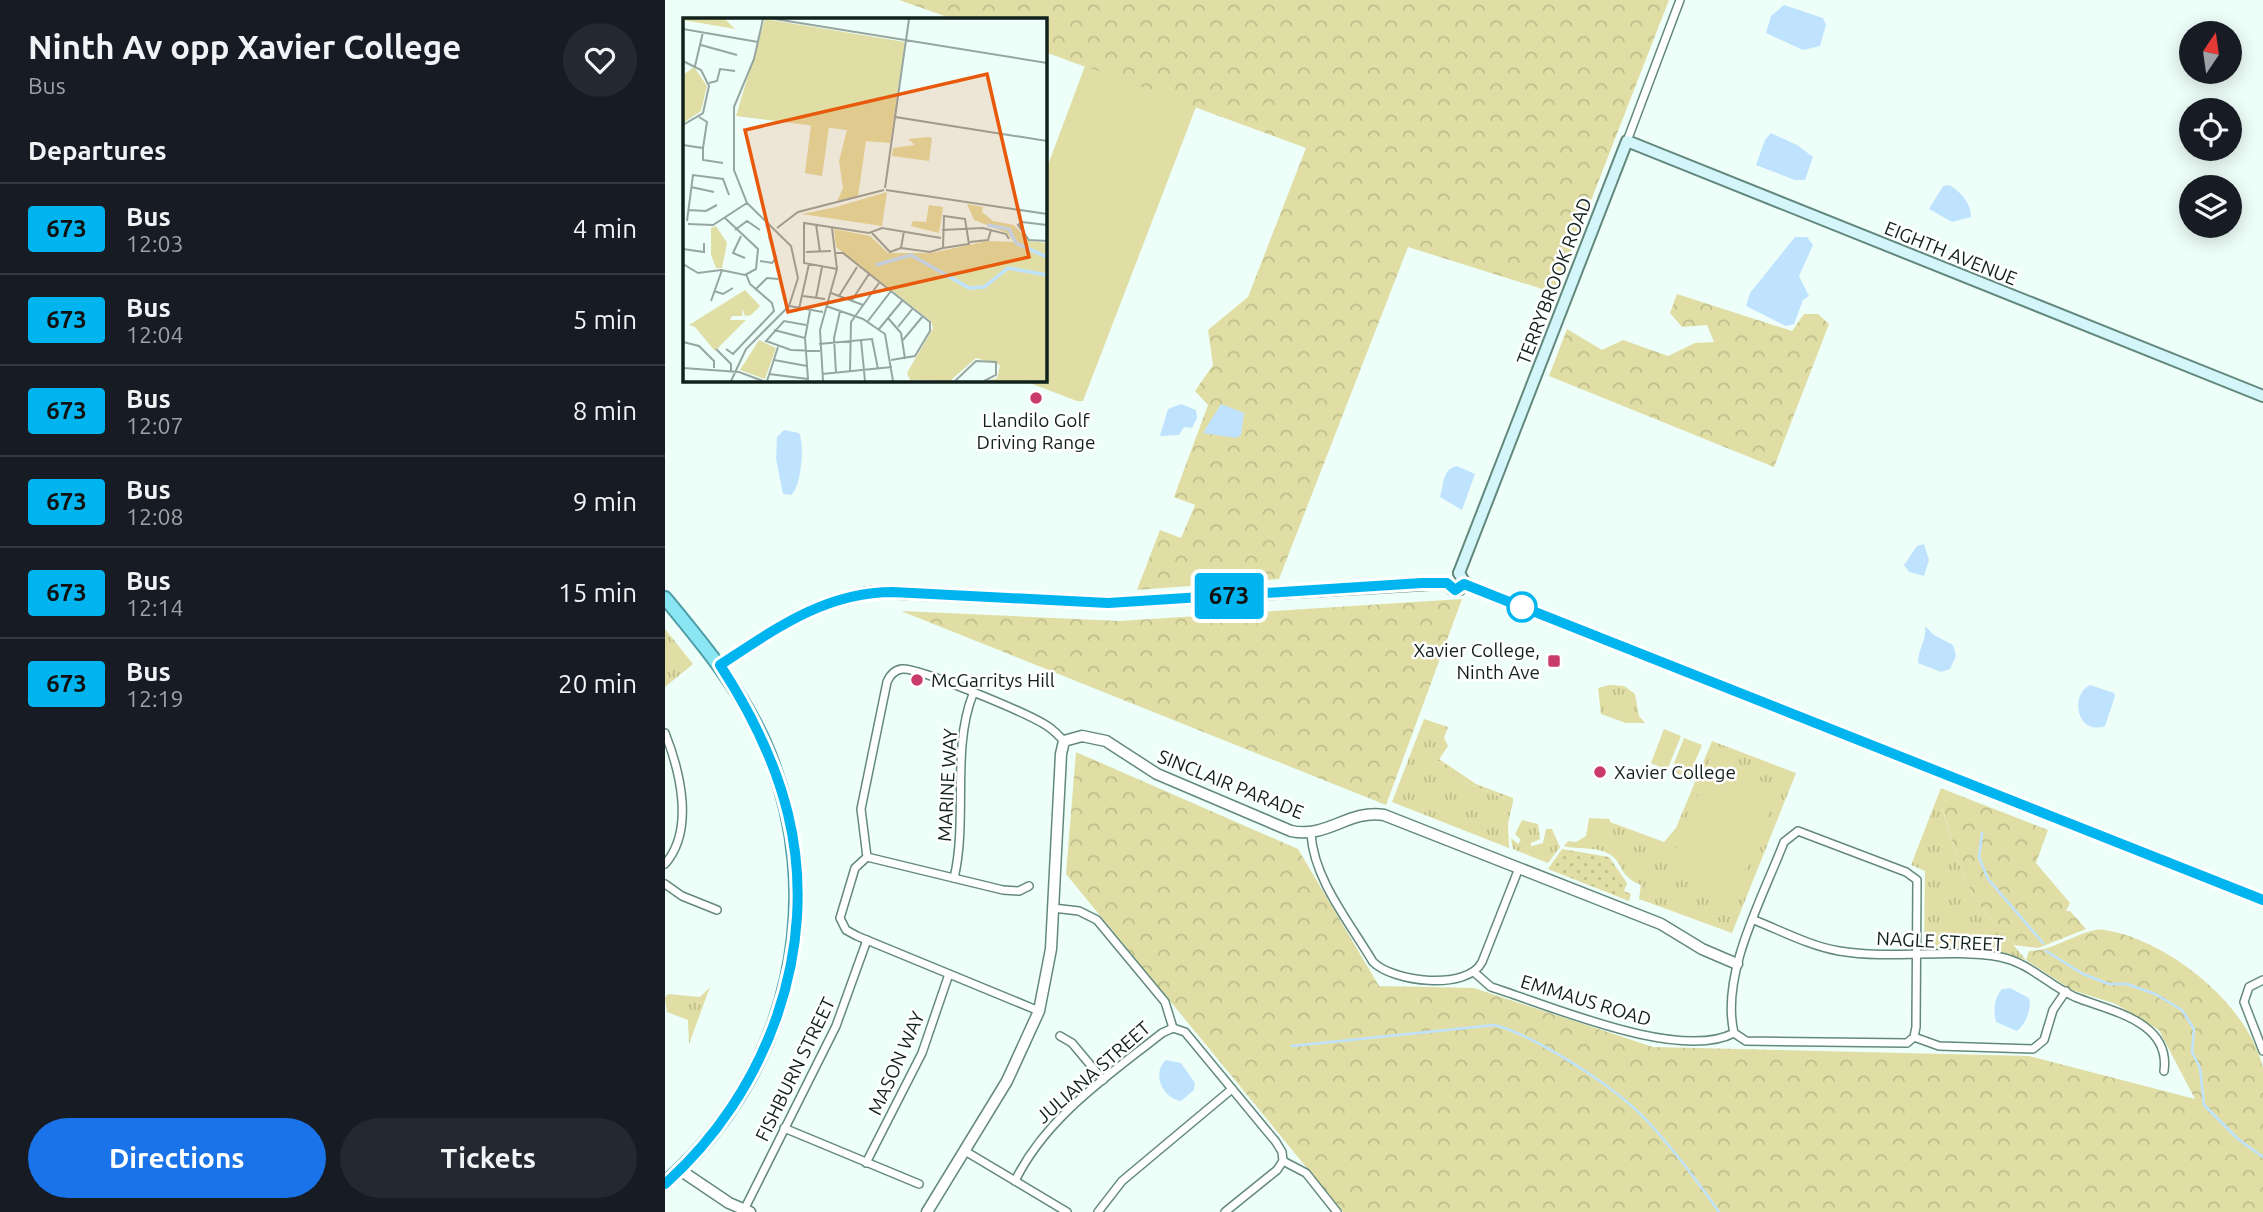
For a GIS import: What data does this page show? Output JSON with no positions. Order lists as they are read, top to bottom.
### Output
{
  "streets": {
    "main road": ["EIGHTH AVENUE", "TERRYBROOK ROAD"],
    "street": [
      "SINCLAIR PARADE",
      "MARINE WAY",
      "NAGLE STREET",
      "EMMAUS ROAD",
      "MASON WAY",
      "FISHBURN STREET",
      "JULIANA STREET"
    ]
  },
  "crossings": [
    ["EIGHTH AVENUE", "TERRYBROOK ROAD"]
  ],
  "places": {
    "other": ["Llandilo Golf Driving Range", "McGarritys Hill", "Xavier College"],
    "transit": ["Xavier College, Ninth Ave"]
  },
  "lines": ["bus line 673"],
  "north": "top",
  "page": {
    "heading": [
      ["Ninth Av opp Xavier College", "Bus"],
      "Departures"
    ],
    "on_map": "673",
    "list": [
      {
        "mark": "673",
        "name": "Bus",
        "note": "12:03",
        "value": "4 min"
      },
      {
        "mark": "673",
        "name": "Bus",
        "note": "12:04",
        "value": "5 min"
      },
      {
        "mark": "673",
        "name": "Bus",
        "note": "12:07",
        "value": "8 min"
      },
      {
        "mark": "673",
        "name": "Bus",
        "note": "12:08",
        "value": "9 min"
      },
      {
        "mark": "673",
        "name": "Bus",
        "note": "12:14",
        "value": "15 min"
      },
      {
        "mark": "673",
        "name": "Bus",
        "note": "12:19",
        "value": "20 min"
      }
    ],
    "buttons": ["Directions", "Tickets"]
  }
}
